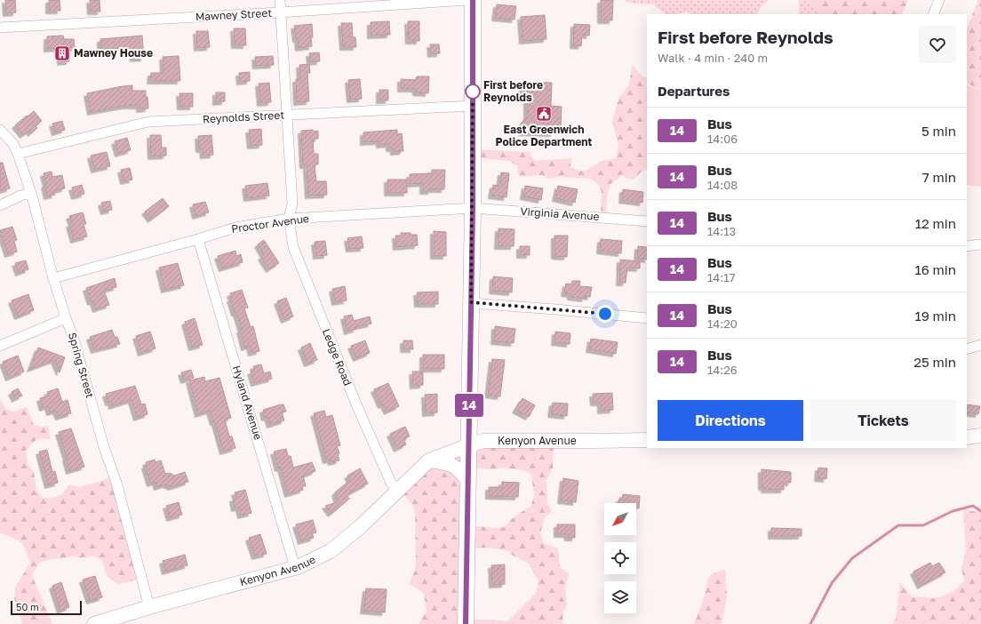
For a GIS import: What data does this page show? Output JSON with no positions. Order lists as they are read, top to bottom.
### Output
{
  "streets": {
    "street": [
      "Mawney Street",
      "Reynolds Street",
      "Virginia Avenue",
      "Proctor Avenue",
      "Ledge Road",
      "Spring Street",
      "Hyland Avenue",
      "Kenyon Avenue"
    ]
  },
  "crossings": [
    ["Reynolds Street", "Spring Street"],
    ["Virginia Avenue", "Proctor Avenue"],
    ["Proctor Avenue", "Ledge Road"],
    ["Proctor Avenue", "Spring Street"],
    ["Proctor Avenue", "Hyland Avenue"],
    ["Ledge Road", "Kenyon Avenue"],
    ["Spring Street", "Kenyon Avenue"],
    ["Hyland Avenue", "Kenyon Avenue"]
  ],
  "places": {
    "building": ["Mawney House"],
    "other": ["First before Reynolds"],
    "public building": ["East Greenwich Police Department"]
  },
  "lines": ["bus line 14"],
  "scale_bar": "50 m",
  "north": "bottom left",
  "page": {
    "on_map": "14",
    "heading": [
      ["First before Reynolds", "Walk · 4 min · 240 m"],
      "Departures"
    ],
    "list": [
      {
        "mark": "14",
        "name": "Bus",
        "note": "14:06",
        "value": "5 min"
      },
      {
        "mark": "14",
        "name": "Bus",
        "note": "14:08",
        "value": "7 min"
      },
      {
        "mark": "14",
        "name": "Bus",
        "note": "14:13",
        "value": "12 min"
      },
      {
        "mark": "14",
        "name": "Bus",
        "note": "14:17",
        "value": "16 min"
      },
      {
        "mark": "14",
        "name": "Bus",
        "note": "14:20",
        "value": "19 min"
      },
      {
        "mark": "14",
        "name": "Bus",
        "note": "14:26",
        "value": "25 min"
      }
    ],
    "buttons": ["Directions", "Tickets"],
    "scale": "50 m"
  }
}
